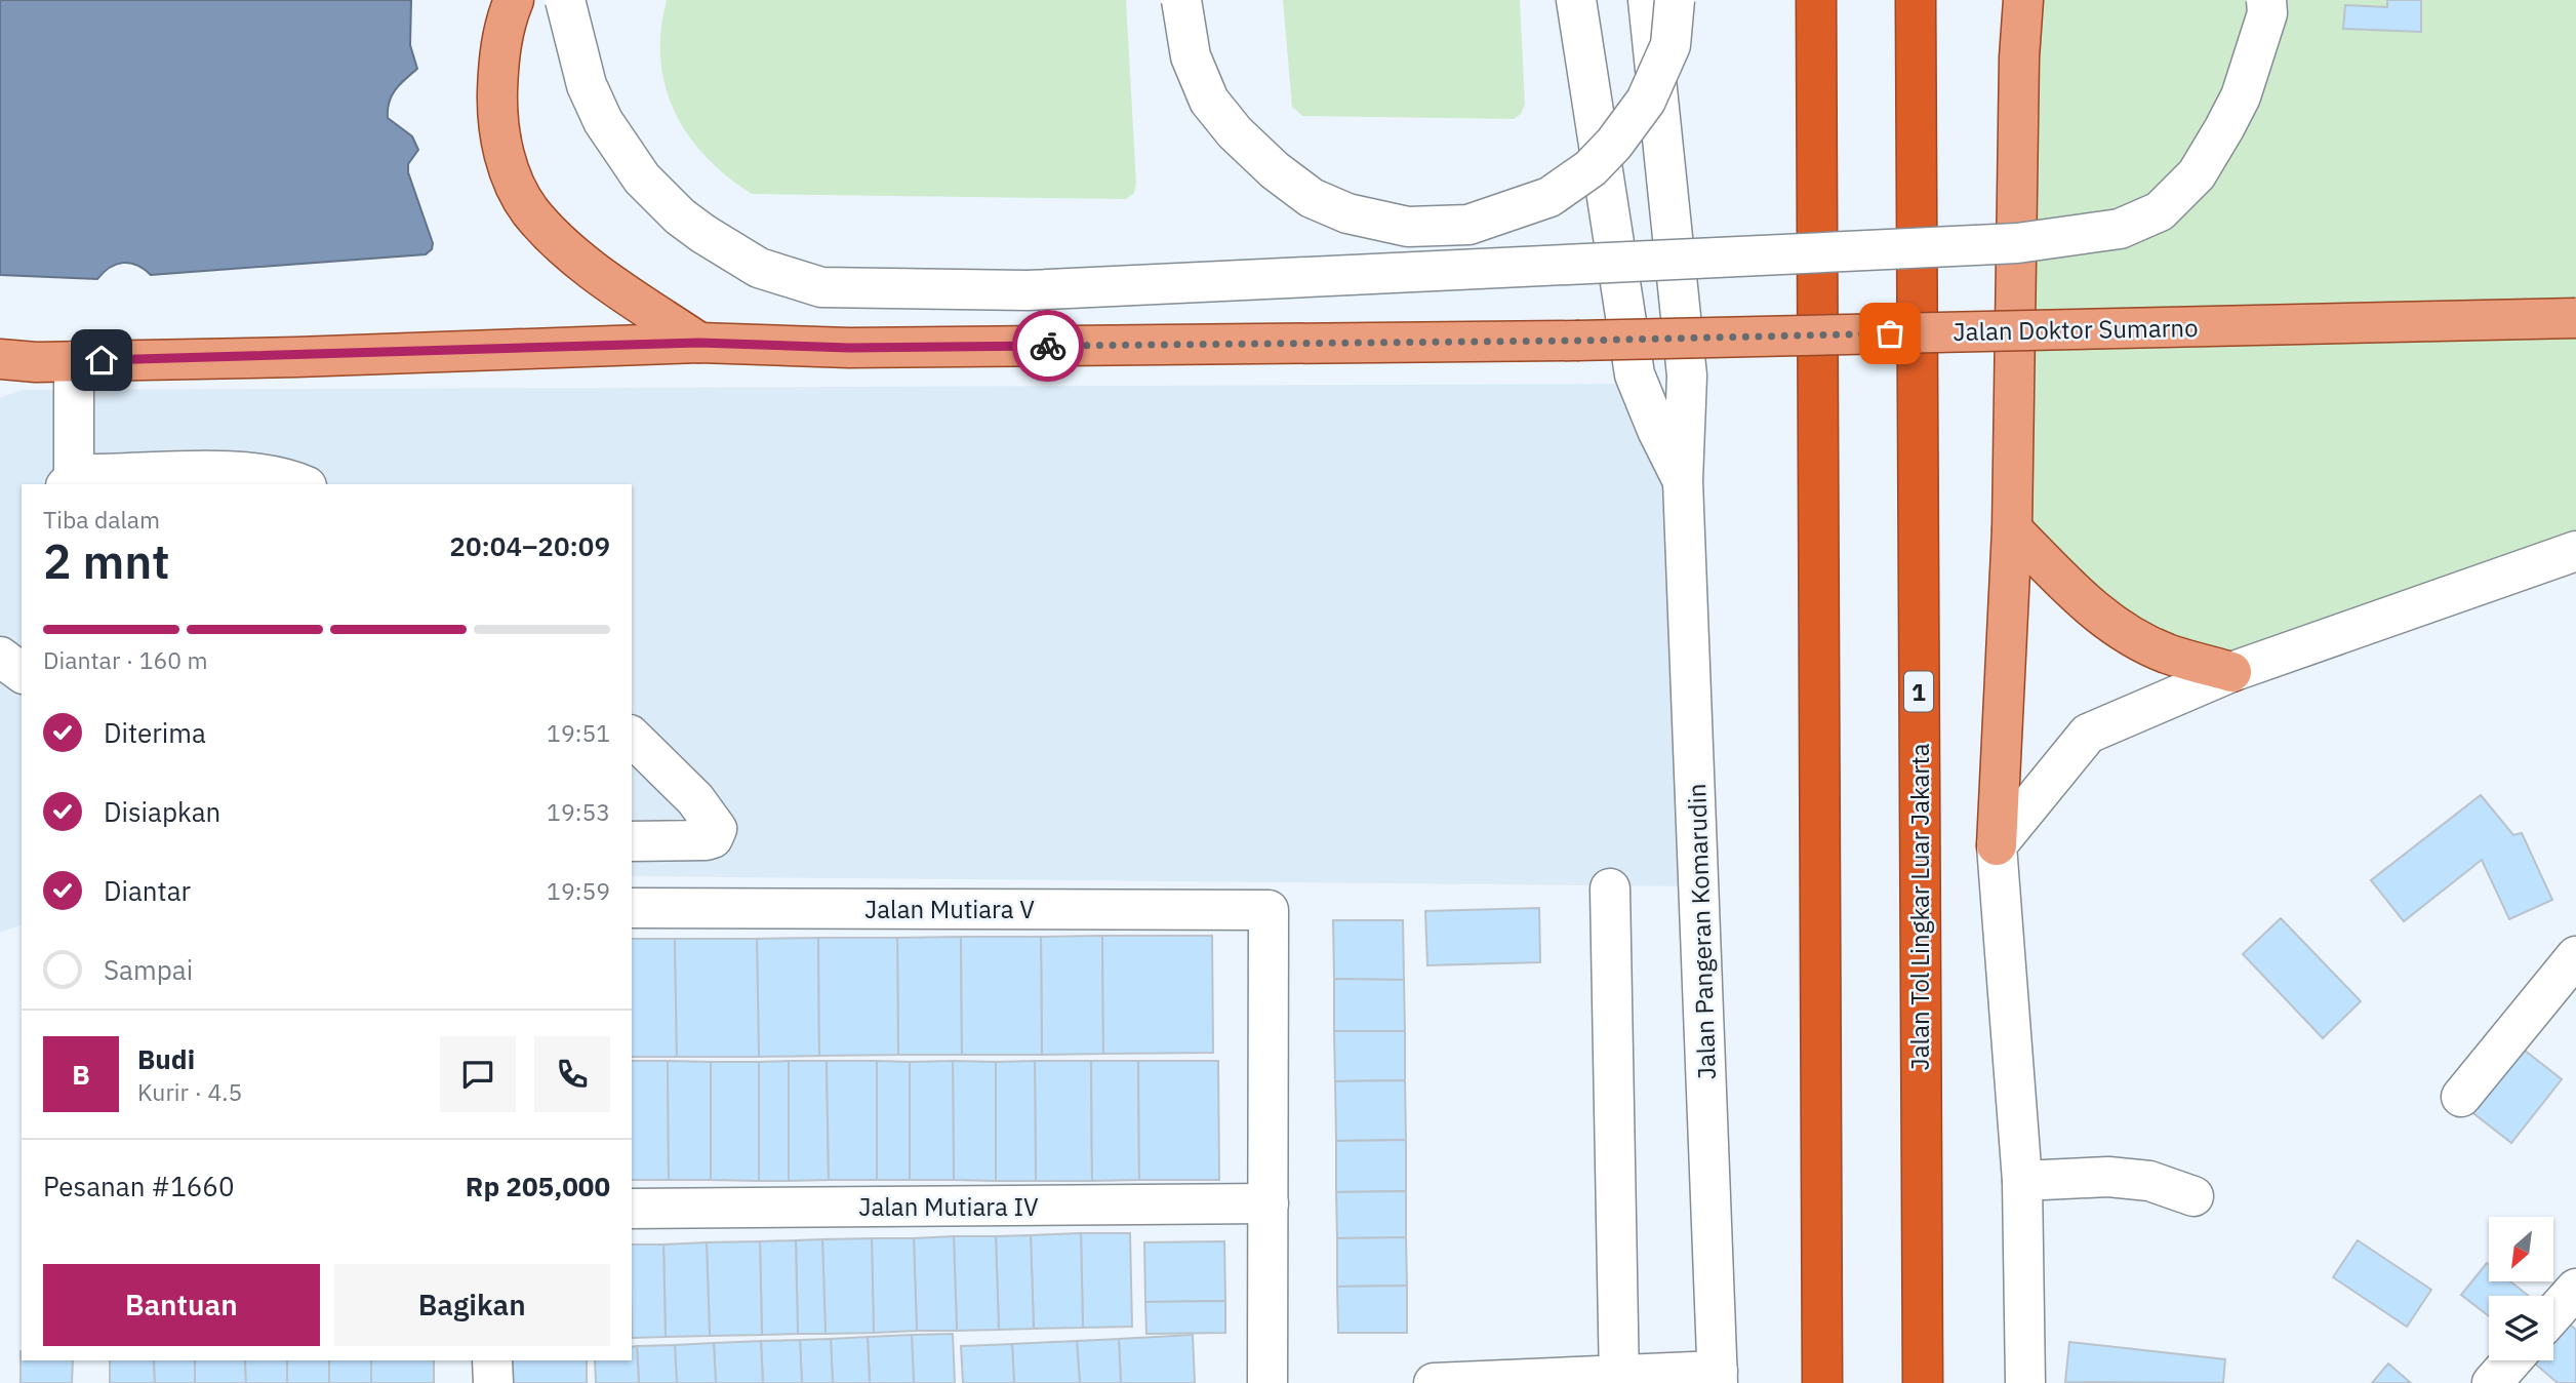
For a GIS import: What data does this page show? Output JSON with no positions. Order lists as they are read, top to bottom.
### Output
{
  "streets": {
    "highway": ["1", "Jalan Tol Lingkar Luar Jakarta"],
    "main road": ["Jalan Doktor Sumarno"],
    "street": ["Jalan Mutiara V", "Jalan Pangeran Komarudin", "Jalan Mutiara IV"]
  },
  "crossings": [
    ["Jalan Mutiara V", "Jalan Mutiara IV"]
  ],
  "north": "bottom left",
  "page": {
    "heading": ["2 mnt", "Tiba dalam", "20:04–20:09"],
    "panel": [
      "Budi",
      "Kurir · 4.5",
      "Pesanan #1660",
      "Rp 205,000"
    ],
    "bar": "Diantar · 160 m",
    "list": [
      ["Diterima", "19:51"],
      ["Disiapkan", "19:53"],
      ["Diantar", "19:59"],
      "Sampai"
    ],
    "round": "B",
    "buttons": ["Bantuan", "Bagikan"]
  }
}
